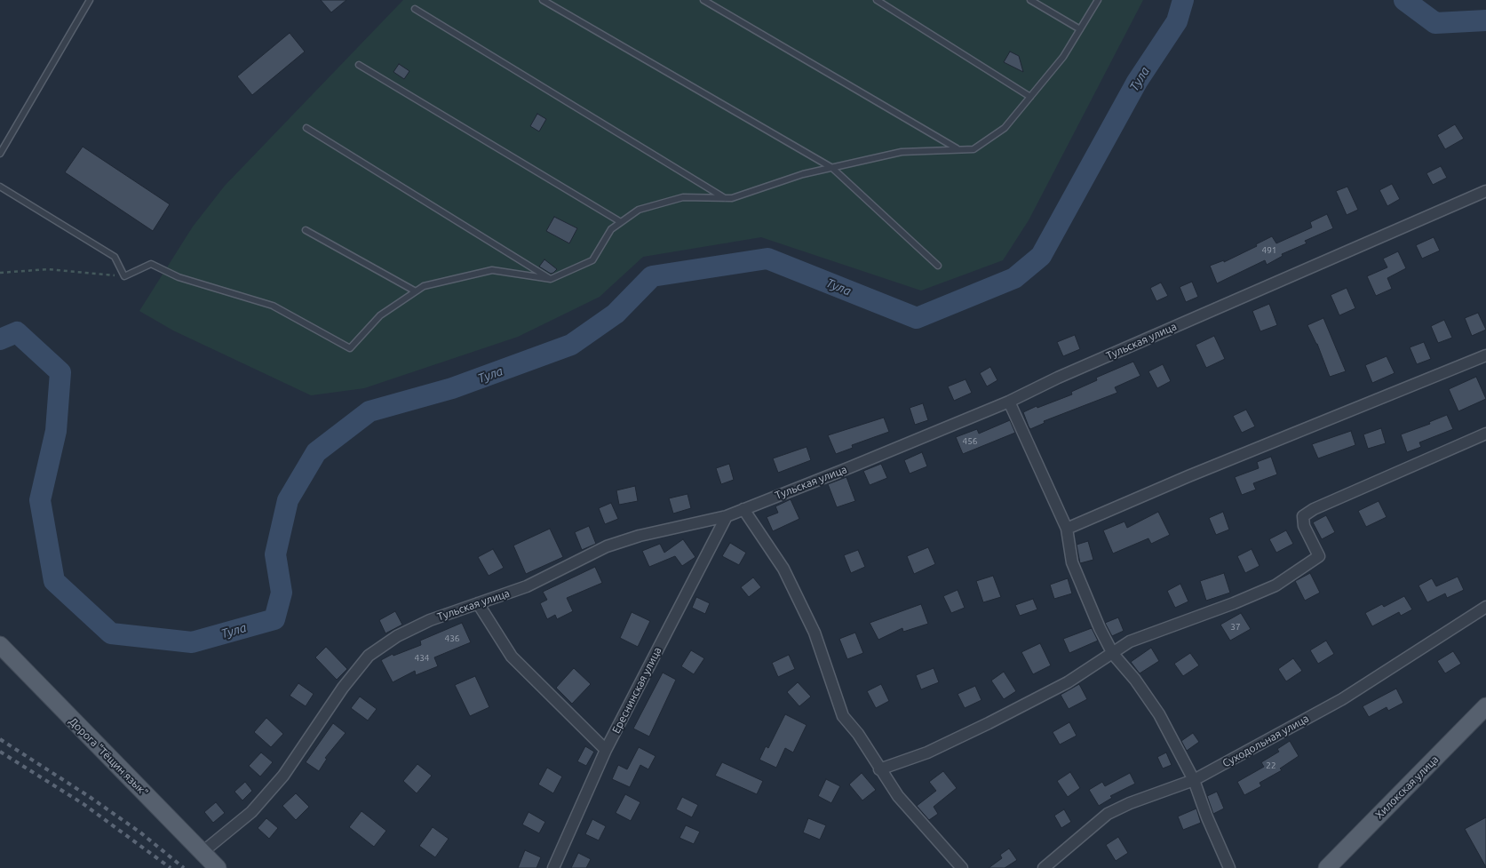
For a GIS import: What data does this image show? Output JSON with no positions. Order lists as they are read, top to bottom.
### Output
{
  "streets": {
    "main road": ["Дорога \"Тёщин язык\"", "Хилокская улица"],
    "street": ["Тульская улица", "Ереснинская улица", "Суходольная улица"]
  },
  "crossings": [
    ["Тульская улица", "Ереснинская улица"],
    ["Тульская улица", "Дорога \"Тёщин язык\""]
  ],
  "water": ["Тула"],
  "house_numbers": [
    "491",
    "456",
    "37",
    "436",
    "434",
    "22"
  ]
}
